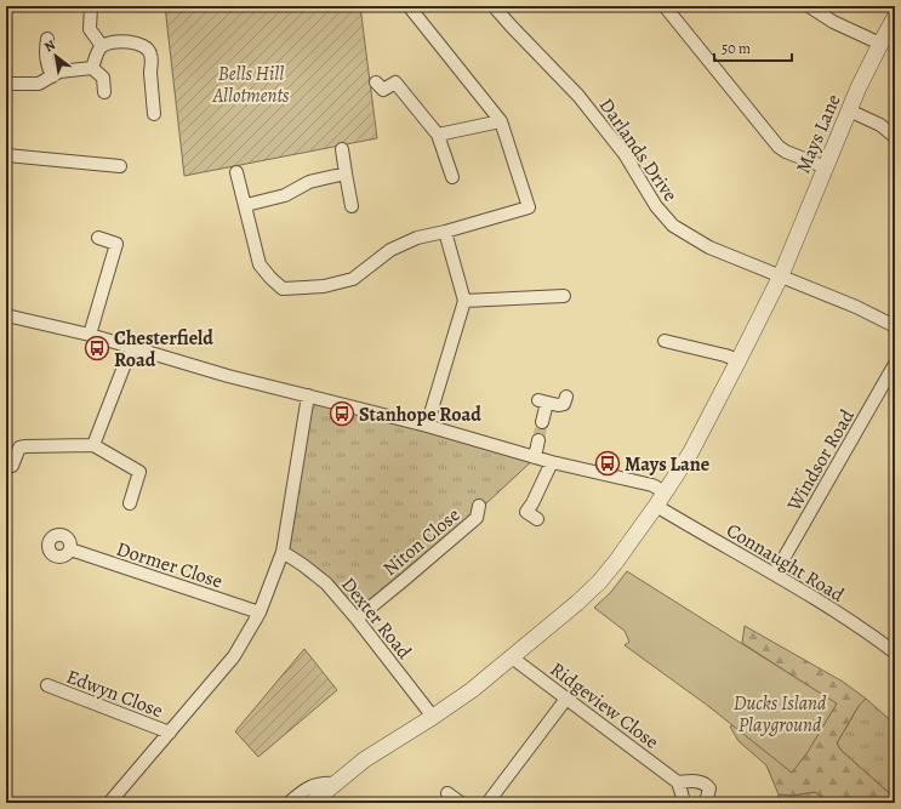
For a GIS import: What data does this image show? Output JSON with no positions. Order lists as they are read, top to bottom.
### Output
{
  "streets": {
    "street": [
      "Mays Lane",
      "Darlands Drive",
      "Windsor Road",
      "Niton Close",
      "Connaught Road",
      "Dormer Close",
      "Dexter Road",
      "Edwyn Close",
      "Ridgeview Close"
    ]
  },
  "crossings": [
    ["Mays Lane", "Darlands Drive"],
    ["Mays Lane", "Connaught Road"],
    ["Mays Lane", "Dexter Road"],
    ["Mays Lane", "Ridgeview Close"],
    ["Windsor Road", "Connaught Road"],
    ["Niton Close", "Dexter Road"]
  ],
  "parks": ["Bells Hill Allotments", "Ducks Island Playground"],
  "places": {
    "bus stop": ["Chesterfield Road", "Stanhope Road", "Mays Lane"]
  },
  "scale_bar": "50 m",
  "north": "top left"
}
